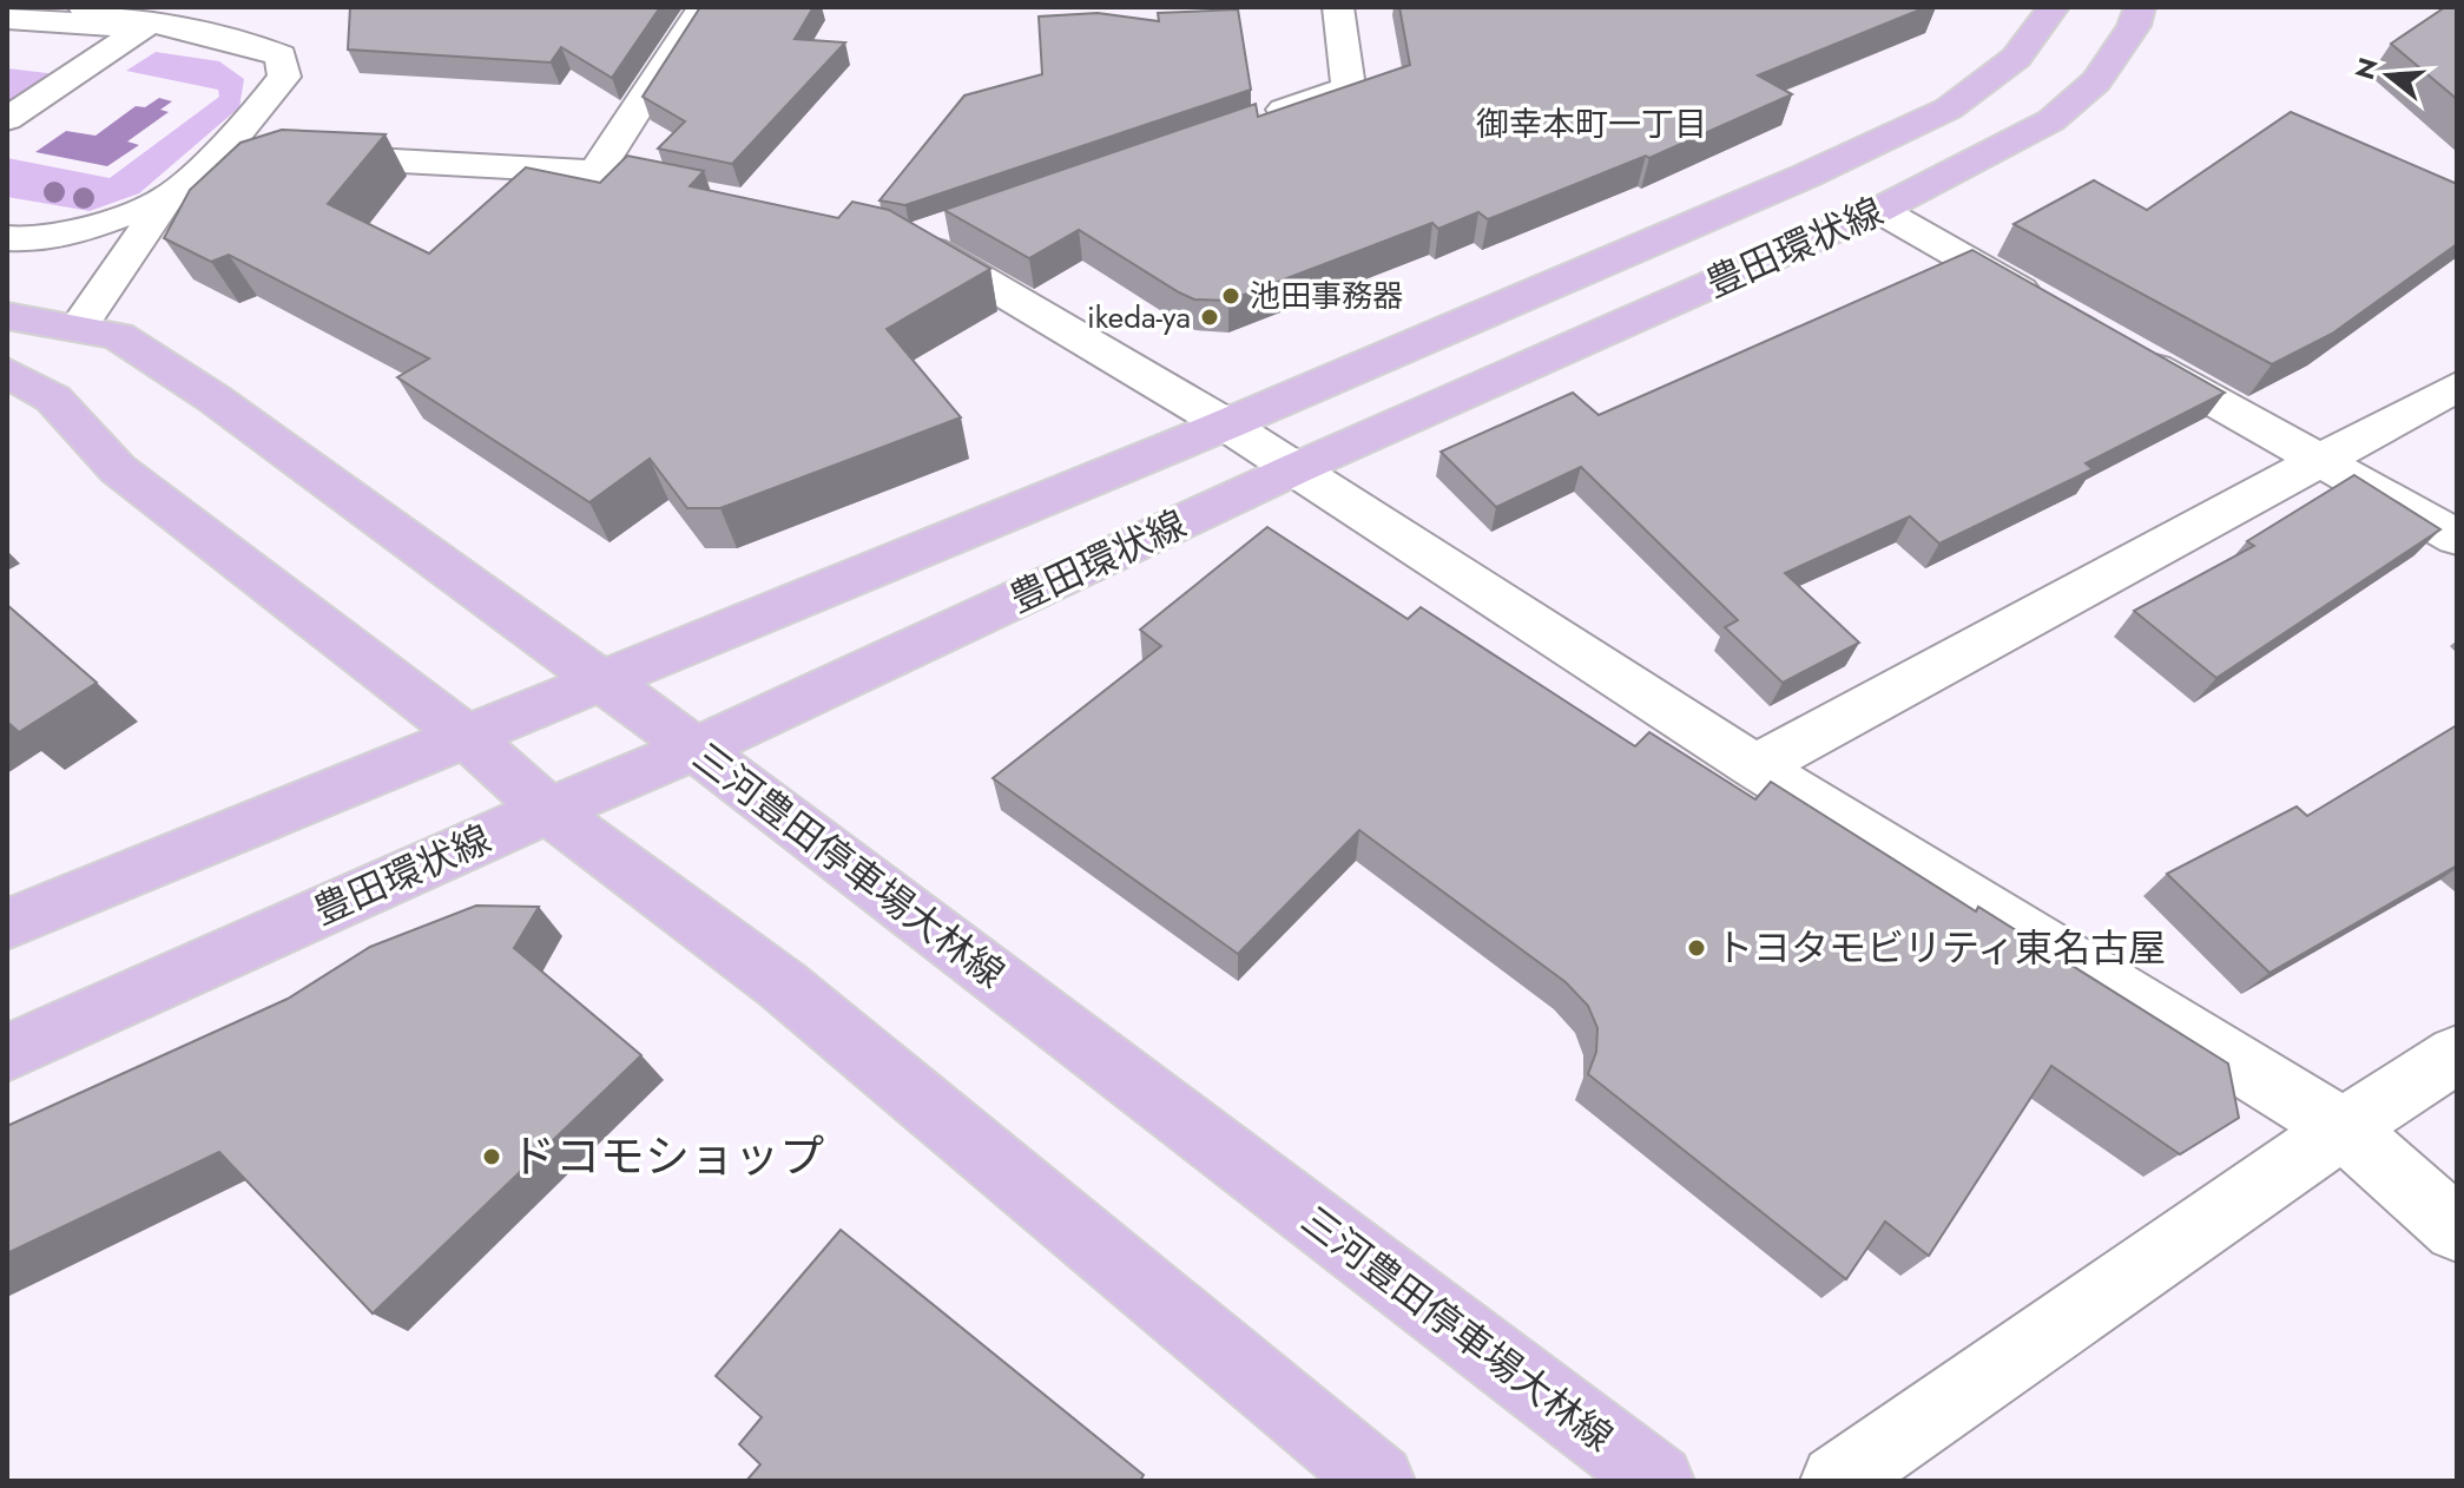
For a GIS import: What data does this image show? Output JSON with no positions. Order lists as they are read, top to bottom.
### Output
{
  "streets": {
    "main road": ["豊田環状線", "三河豊田停車場大林線"]
  },
  "crossings": [
    ["豊田環状線", "三河豊田停車場大林線"]
  ],
  "districts": ["御幸本町一丁目"],
  "places": [
    "池田事務器",
    "ikeda-ya",
    "トヨタモビリティ東名古屋",
    "ドコモショップ"
  ],
  "north": "left"
}
